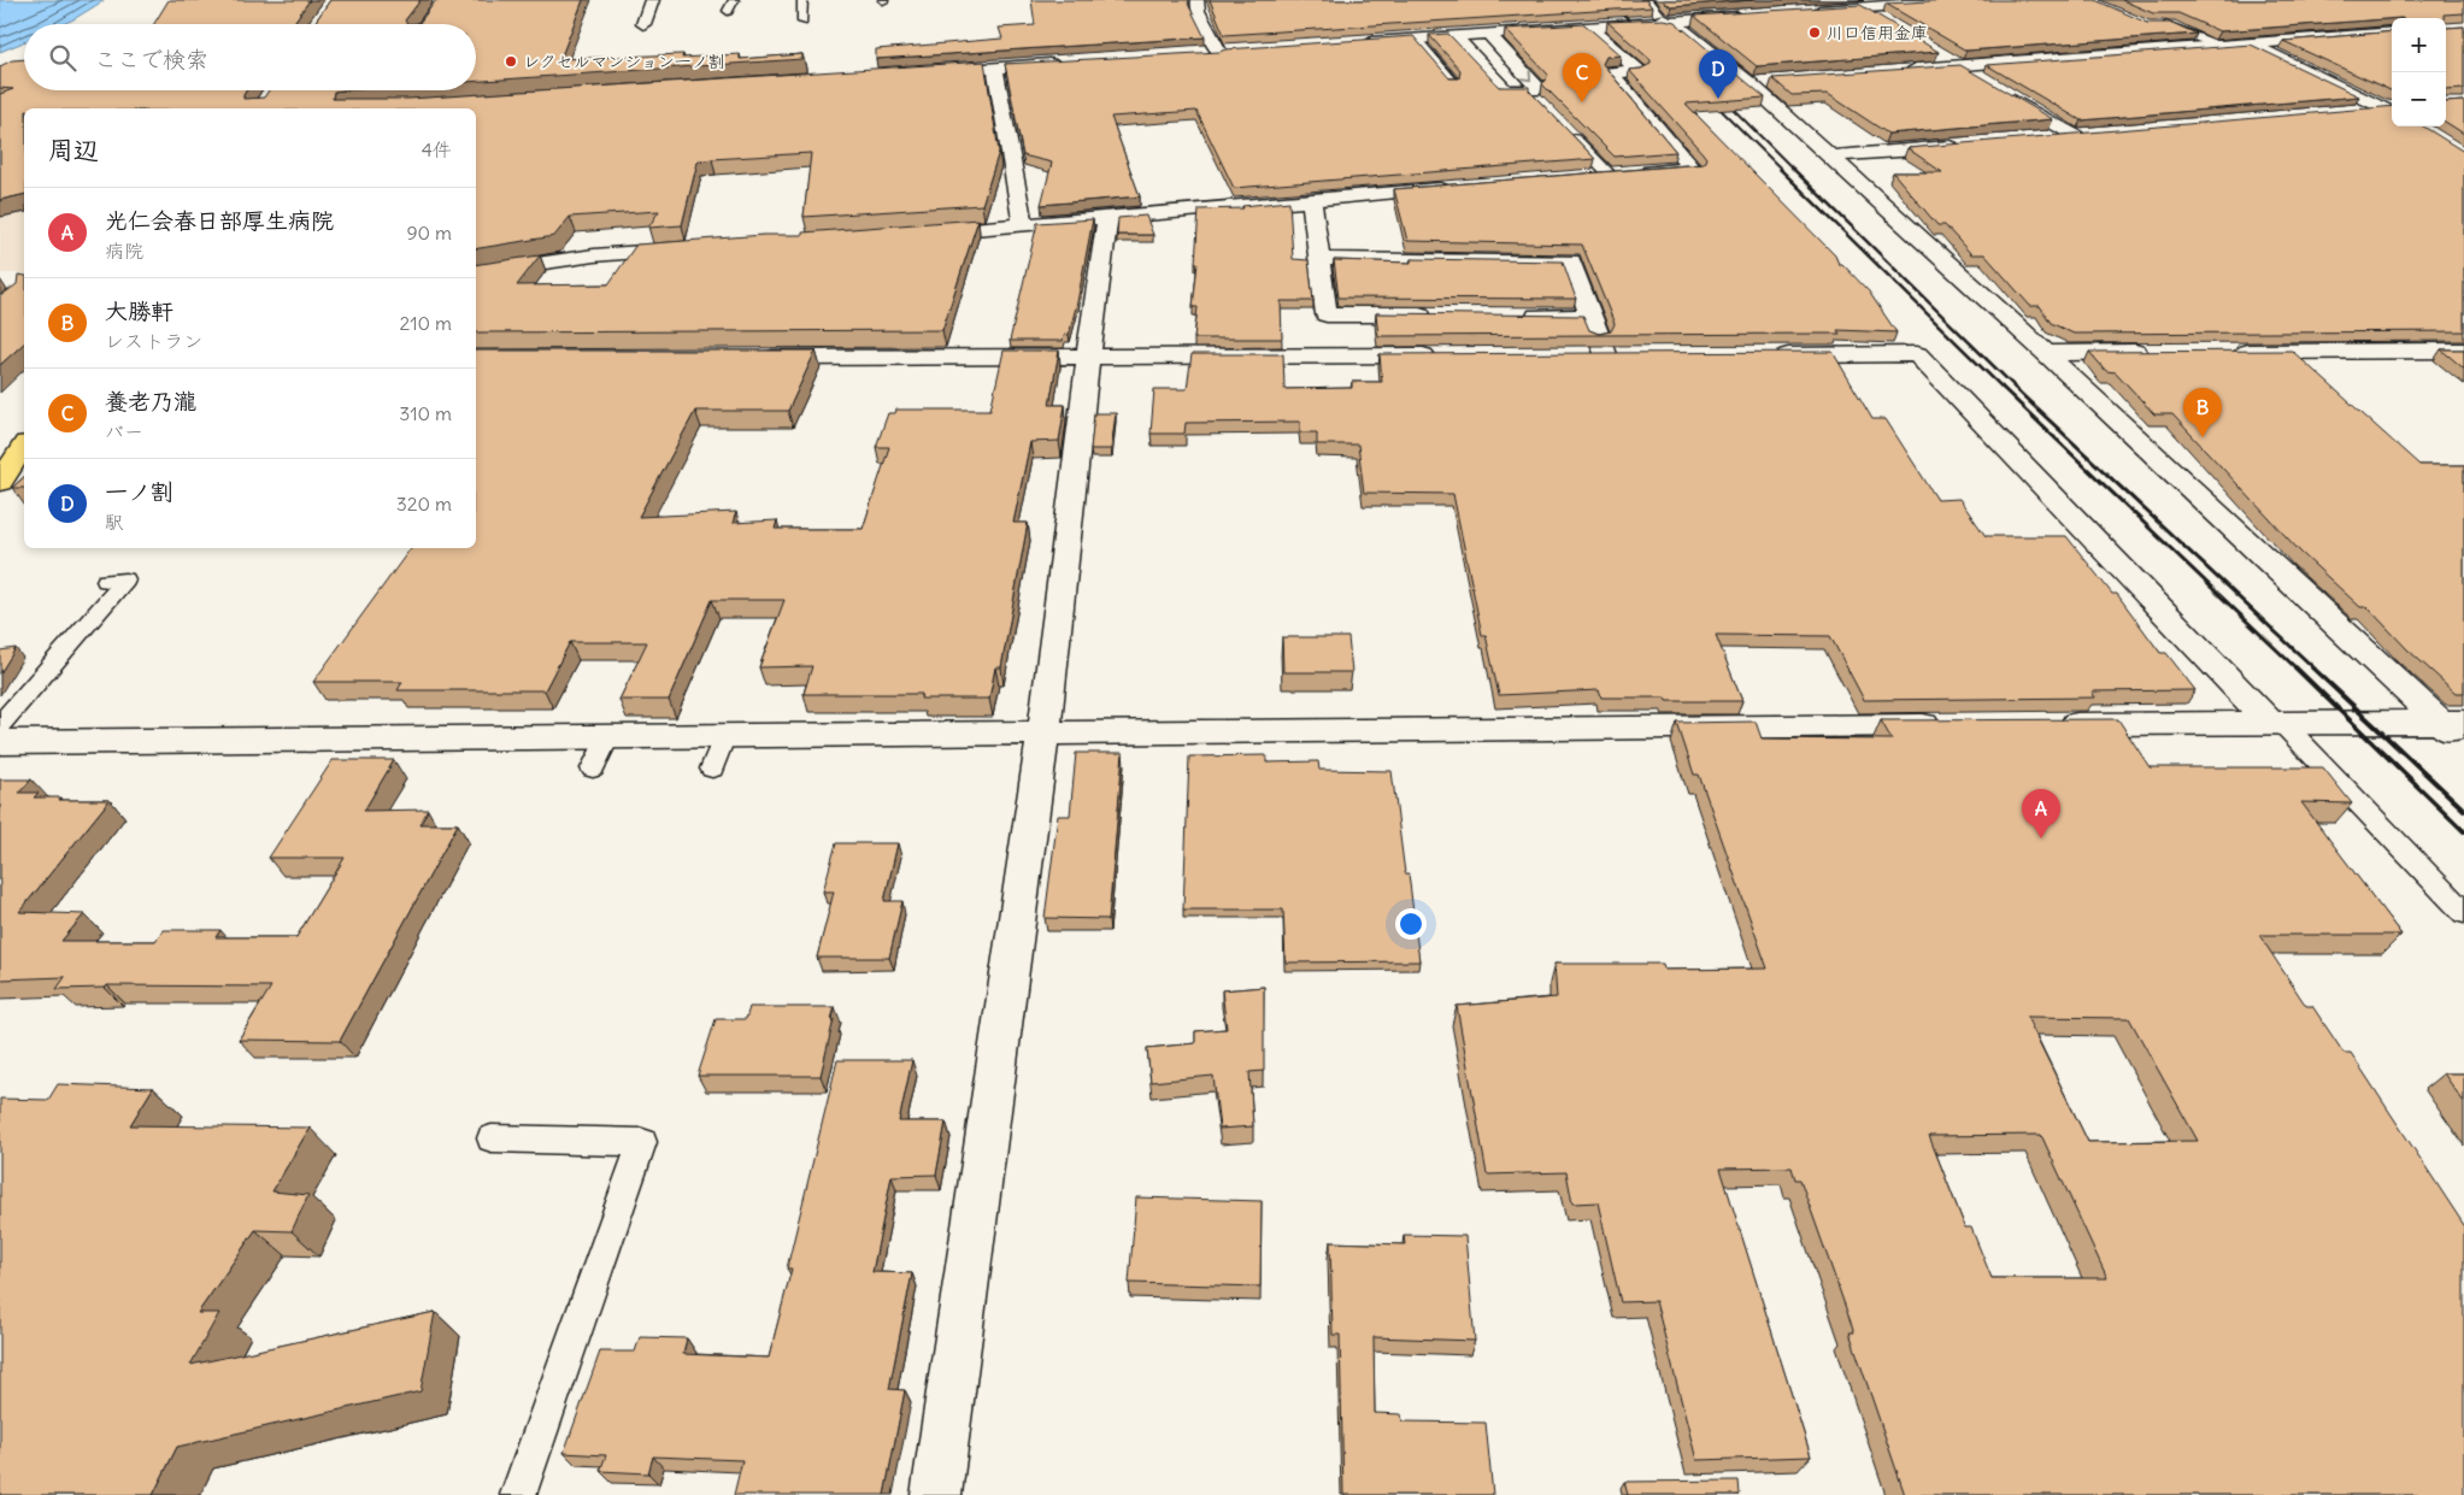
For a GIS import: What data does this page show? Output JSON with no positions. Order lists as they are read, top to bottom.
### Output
{
  "places": ["川口信用金庫", "レクセルマンション一ノ割"],
  "page": {
    "map_buttons": ["+", "−"],
    "search": "ここで検索",
    "pins": [
      "D",
      "C",
      "B",
      "A"
    ],
    "heading": ["周辺", "4件"],
    "list": [
      {
        "mark": "A",
        "name": "光仁会春日部厚生病院",
        "note": "病院",
        "value": "90 m"
      },
      {
        "mark": "B",
        "name": "大勝軒",
        "note": "レストラン",
        "value": "210 m"
      },
      {
        "mark": "C",
        "name": "養老乃瀧",
        "note": "バー",
        "value": "310 m"
      },
      {
        "mark": "D",
        "name": "一ノ割",
        "note": "駅",
        "value": "320 m"
      }
    ]
  }
}
